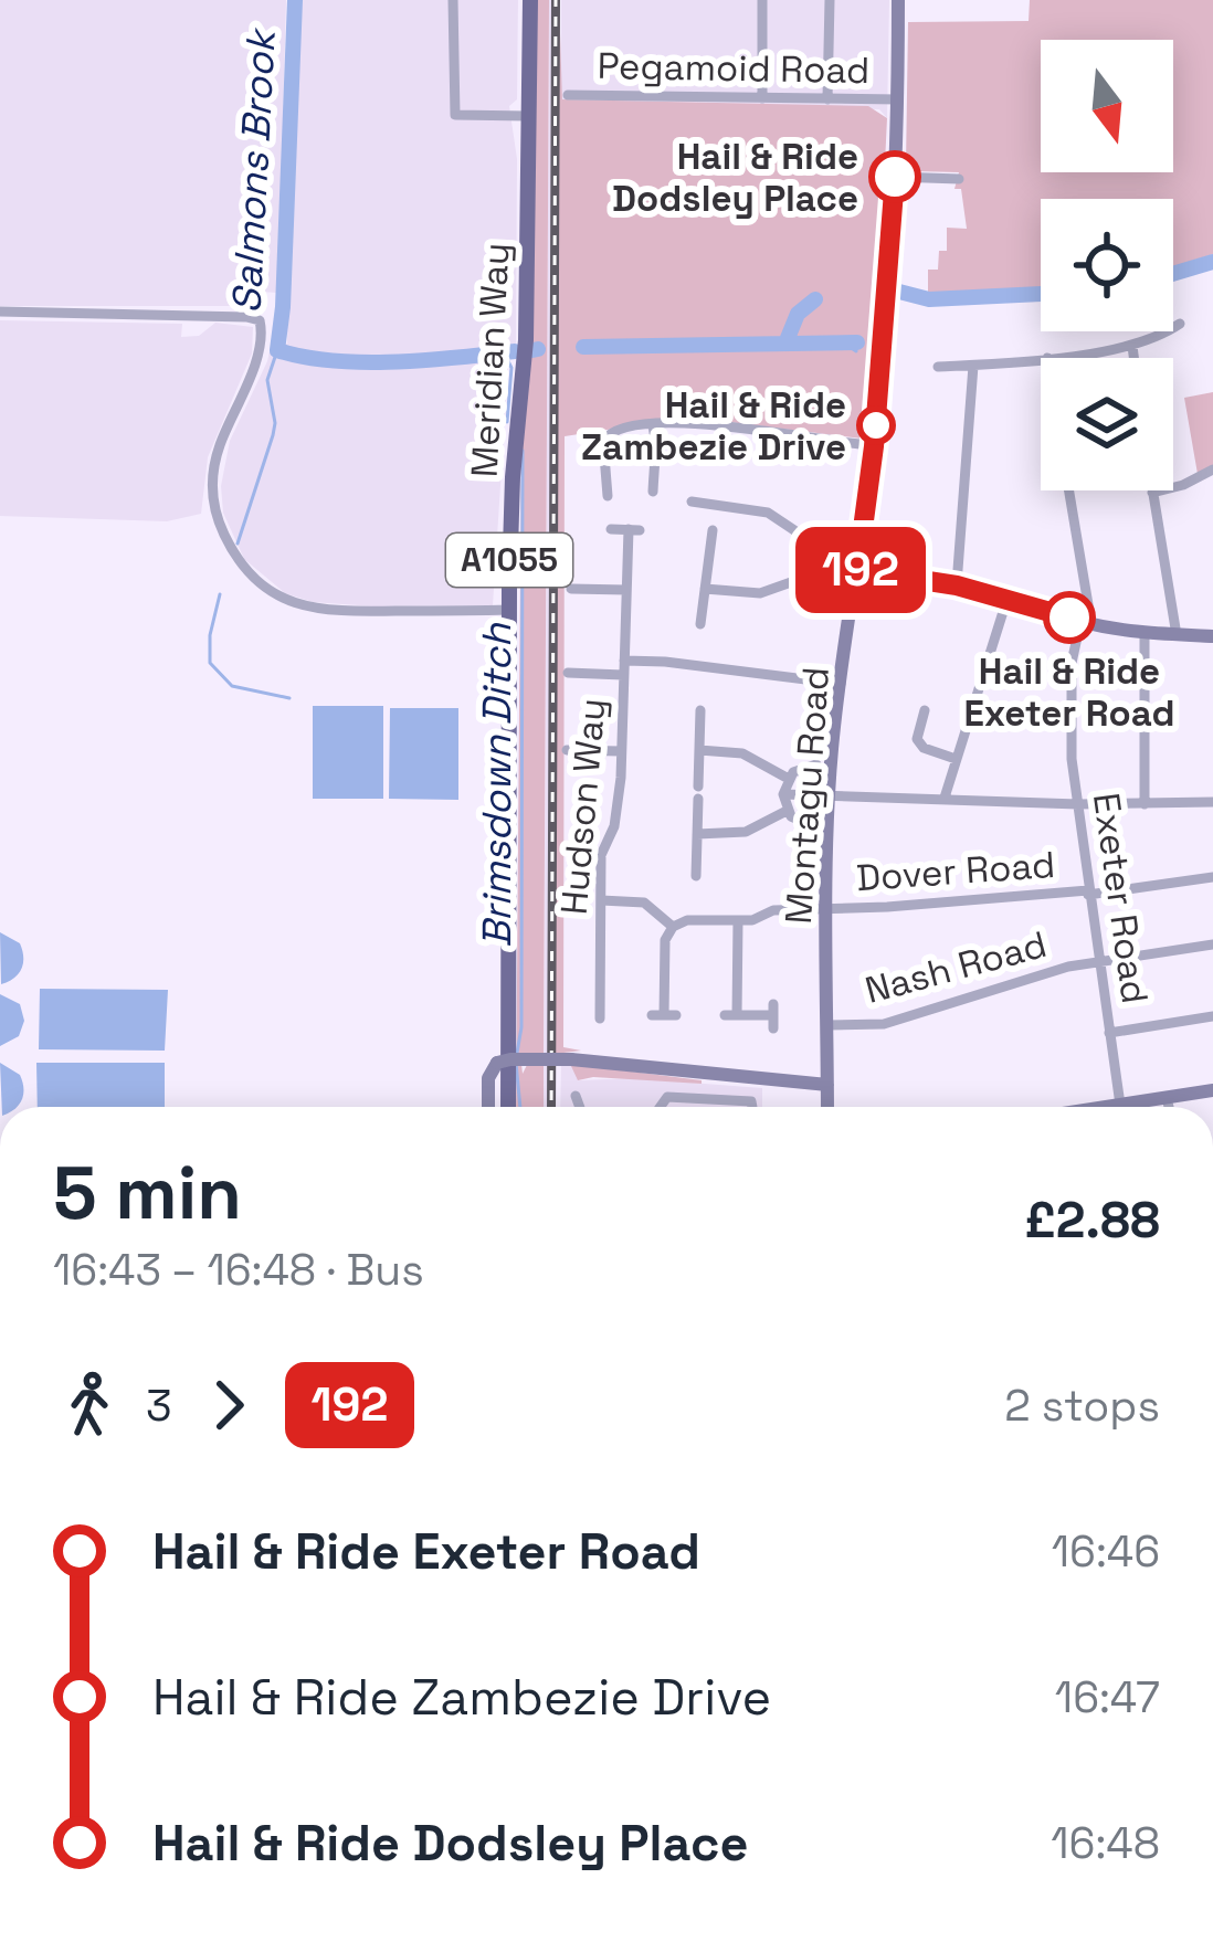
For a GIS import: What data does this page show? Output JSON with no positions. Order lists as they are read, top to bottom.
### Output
{
  "streets": {
    "main road": ["Meridian Way", "A1055", "Montagu Road"],
    "street": [
      "Pegamoid Road",
      "Hudson Way",
      "Dover Road",
      "Exeter Road",
      "Nash Road"
    ]
  },
  "crossings": [
    ["Pegamoid Road", "Montagu Road"],
    ["Montagu Road", "Dover Road"],
    ["Montagu Road", "Nash Road"],
    ["Dover Road", "Exeter Road"],
    ["Exeter Road", "Nash Road"]
  ],
  "water": ["Salmons Brook", "Brimsdown Ditch"],
  "places": ["Hail & Ride Dodsley Place", "Hail & Ride Zambezie Drive", "Hail & Ride Exeter Road"],
  "lines": ["bus line 192"],
  "north": "bottom",
  "page": {
    "on_map": "192",
    "heading": ["5 min", "16:43 – 16:48 · Bus", "£2.88"],
    "legs": ["3", "192", "2 stops"],
    "list": [
      {
        "name": "Hail & Ride Exeter Road",
        "value": "16:46"
      },
      {
        "name": "Hail & Ride Zambezie Drive",
        "value": "16:47"
      },
      {
        "name": "Hail & Ride Dodsley Place",
        "value": "16:48"
      }
    ]
  }
}
